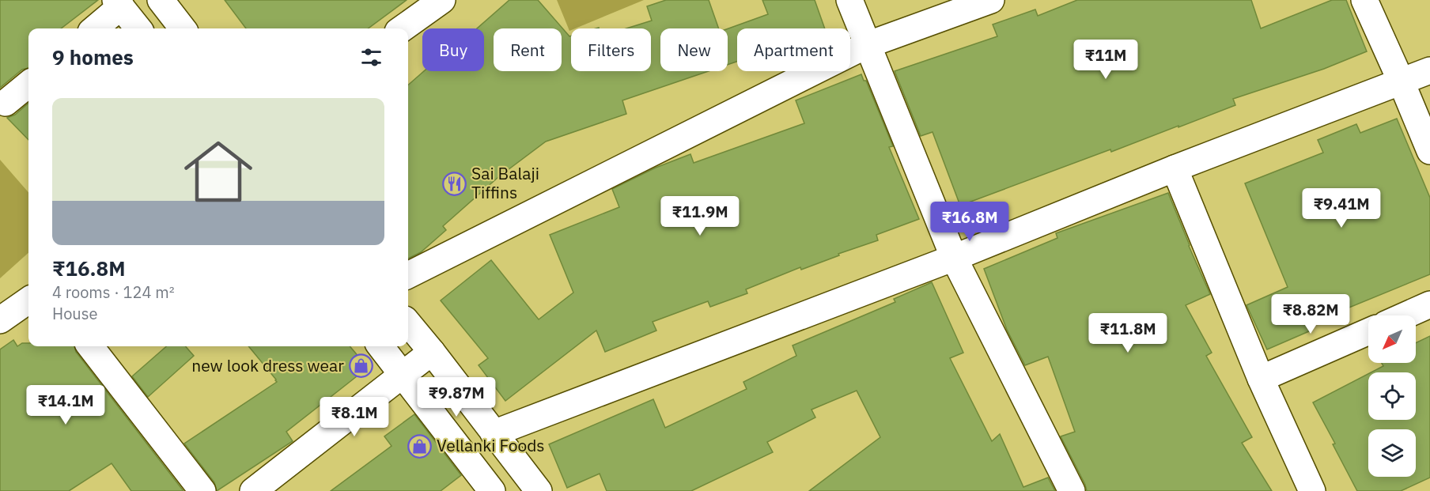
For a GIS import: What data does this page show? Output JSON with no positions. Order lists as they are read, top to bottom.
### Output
{
  "places": {
    "restaurant": ["Sai Balaji Tiffins"],
    "shop": ["new look dress wear", "Vellanki Foods"]
  },
  "north": "bottom left",
  "page": {
    "chip": [
      "Buy",
      "Rent",
      "Filters",
      "New",
      "Apartment"
    ],
    "heading": "9 homes",
    "price": [
      "₹11M",
      "₹9.41M",
      "₹11.9M",
      "₹16.8M",
      "₹8.82M",
      "₹11.8M",
      "₹9.87M",
      "₹14.1M",
      "₹8.1M"
    ],
    "list": [
      {
        "name": "₹16.8M",
        "note": "4 rooms · 124 m² · House"
      }
    ]
  }
}
